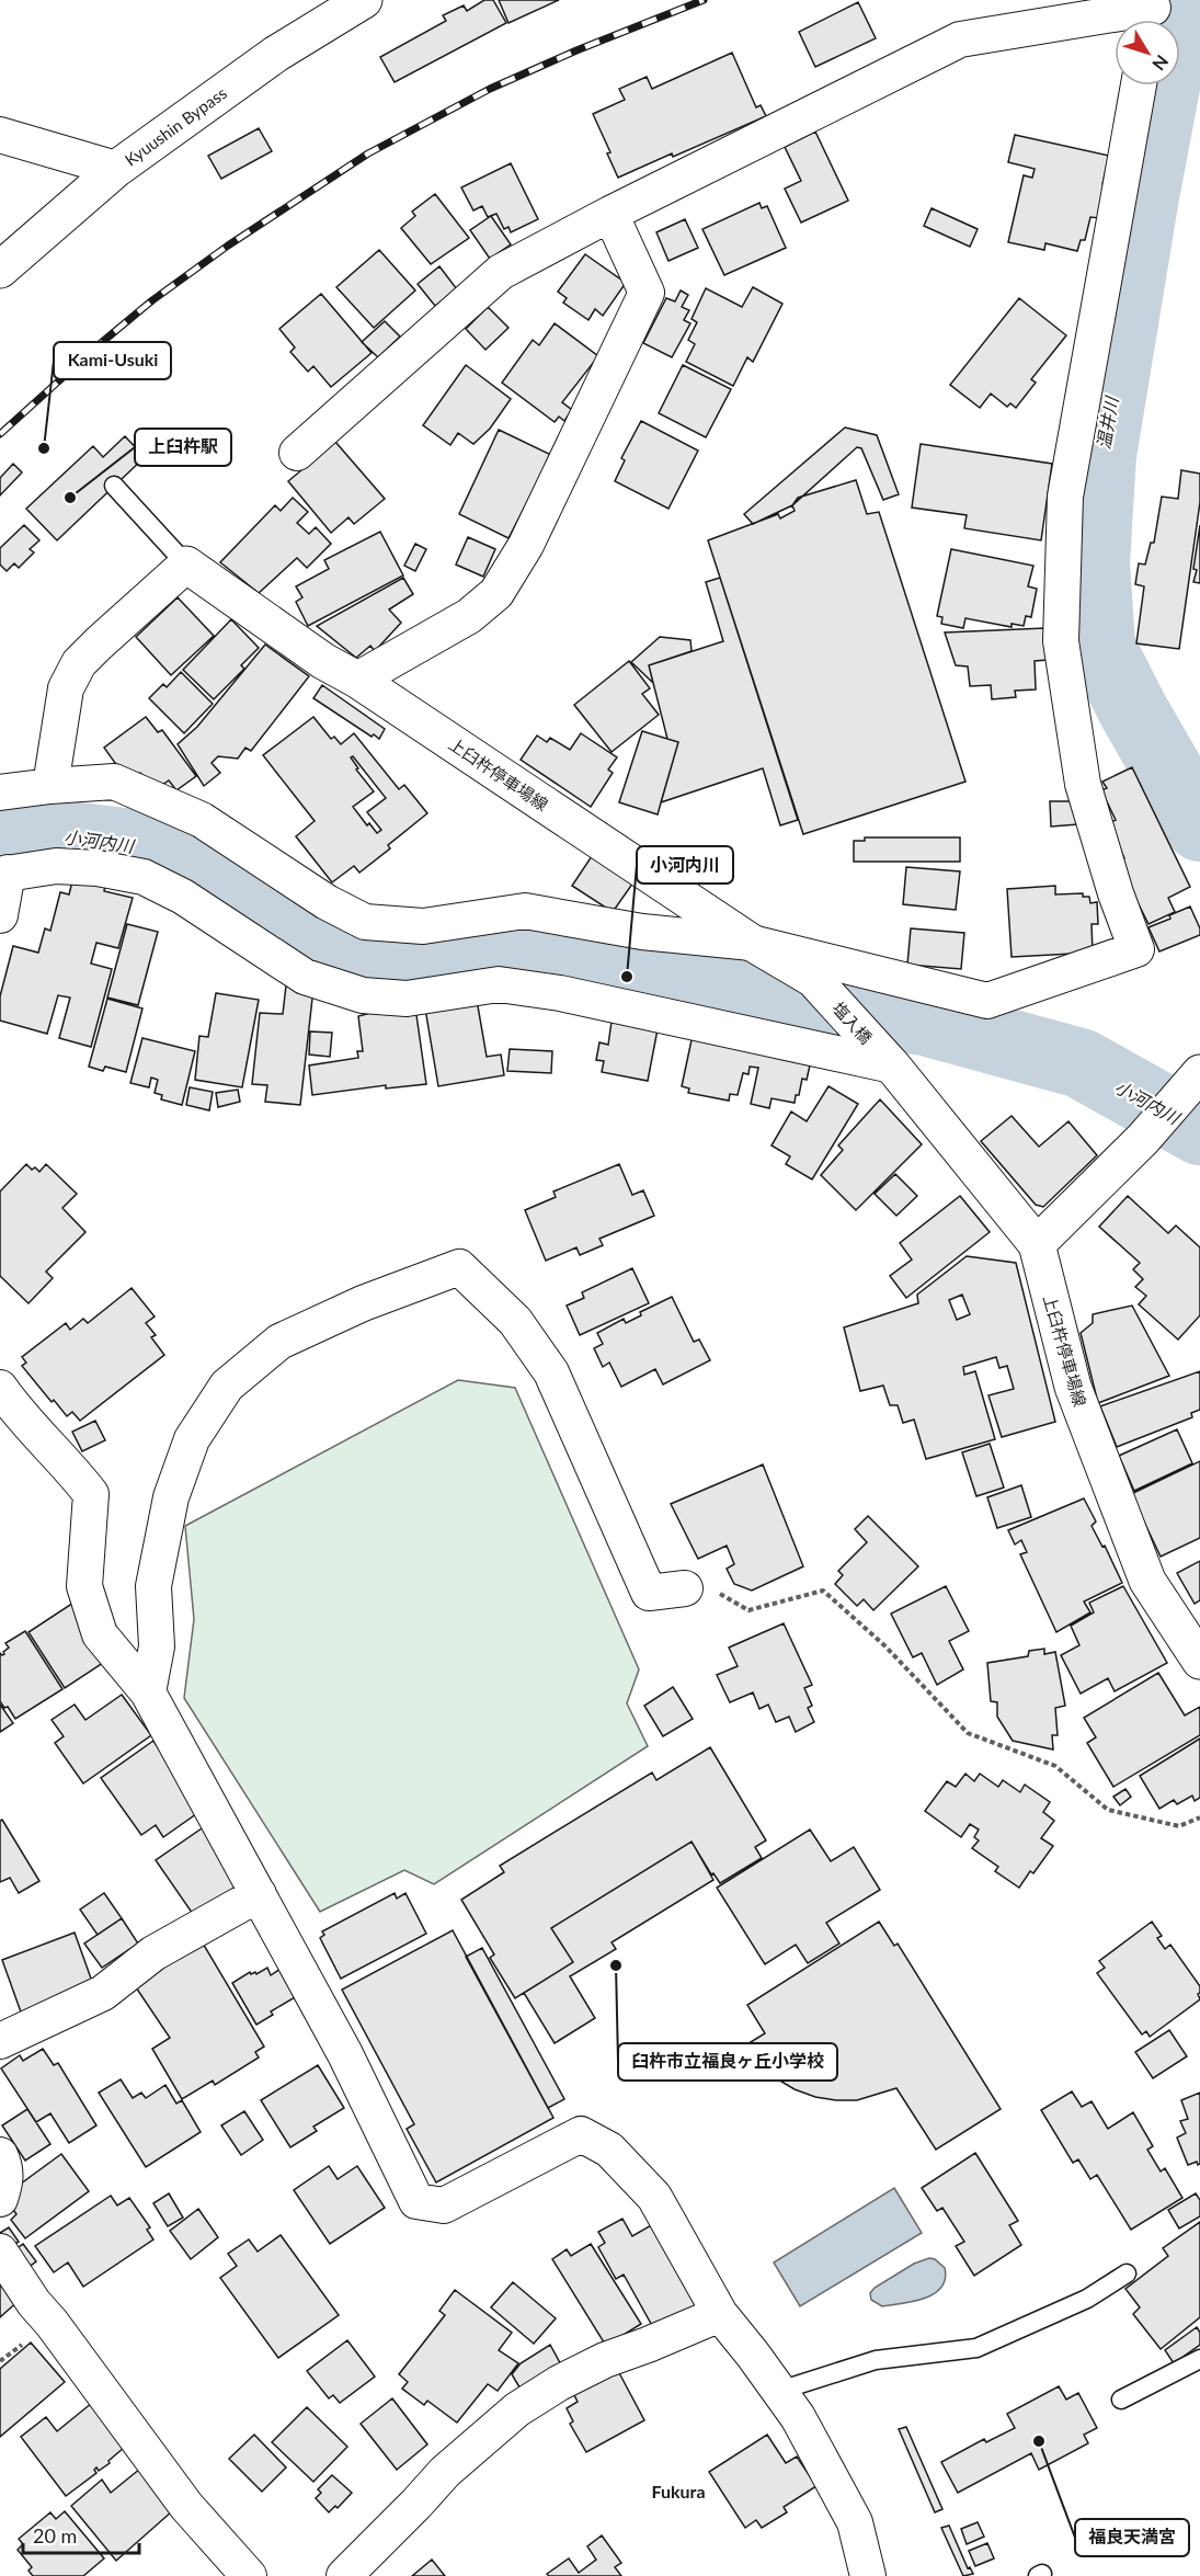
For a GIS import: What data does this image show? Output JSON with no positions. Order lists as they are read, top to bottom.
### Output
{
  "streets": {
    "main road": ["Kyuushin Bypass", "上臼杵停車場線", "塩入橋"]
  },
  "crossings": [
    ["上臼杵停車場線", "塩入橋"]
  ],
  "districts": ["Fukura"],
  "water": ["温井川", "小河内川"],
  "places": [
    "Kami-Usuki",
    "上臼杵駅",
    "小河内川",
    "臼杵市立福良ヶ丘小学校",
    "福良天満宮"
  ],
  "scale_bar": "20 m",
  "north": "bottom right"
}
